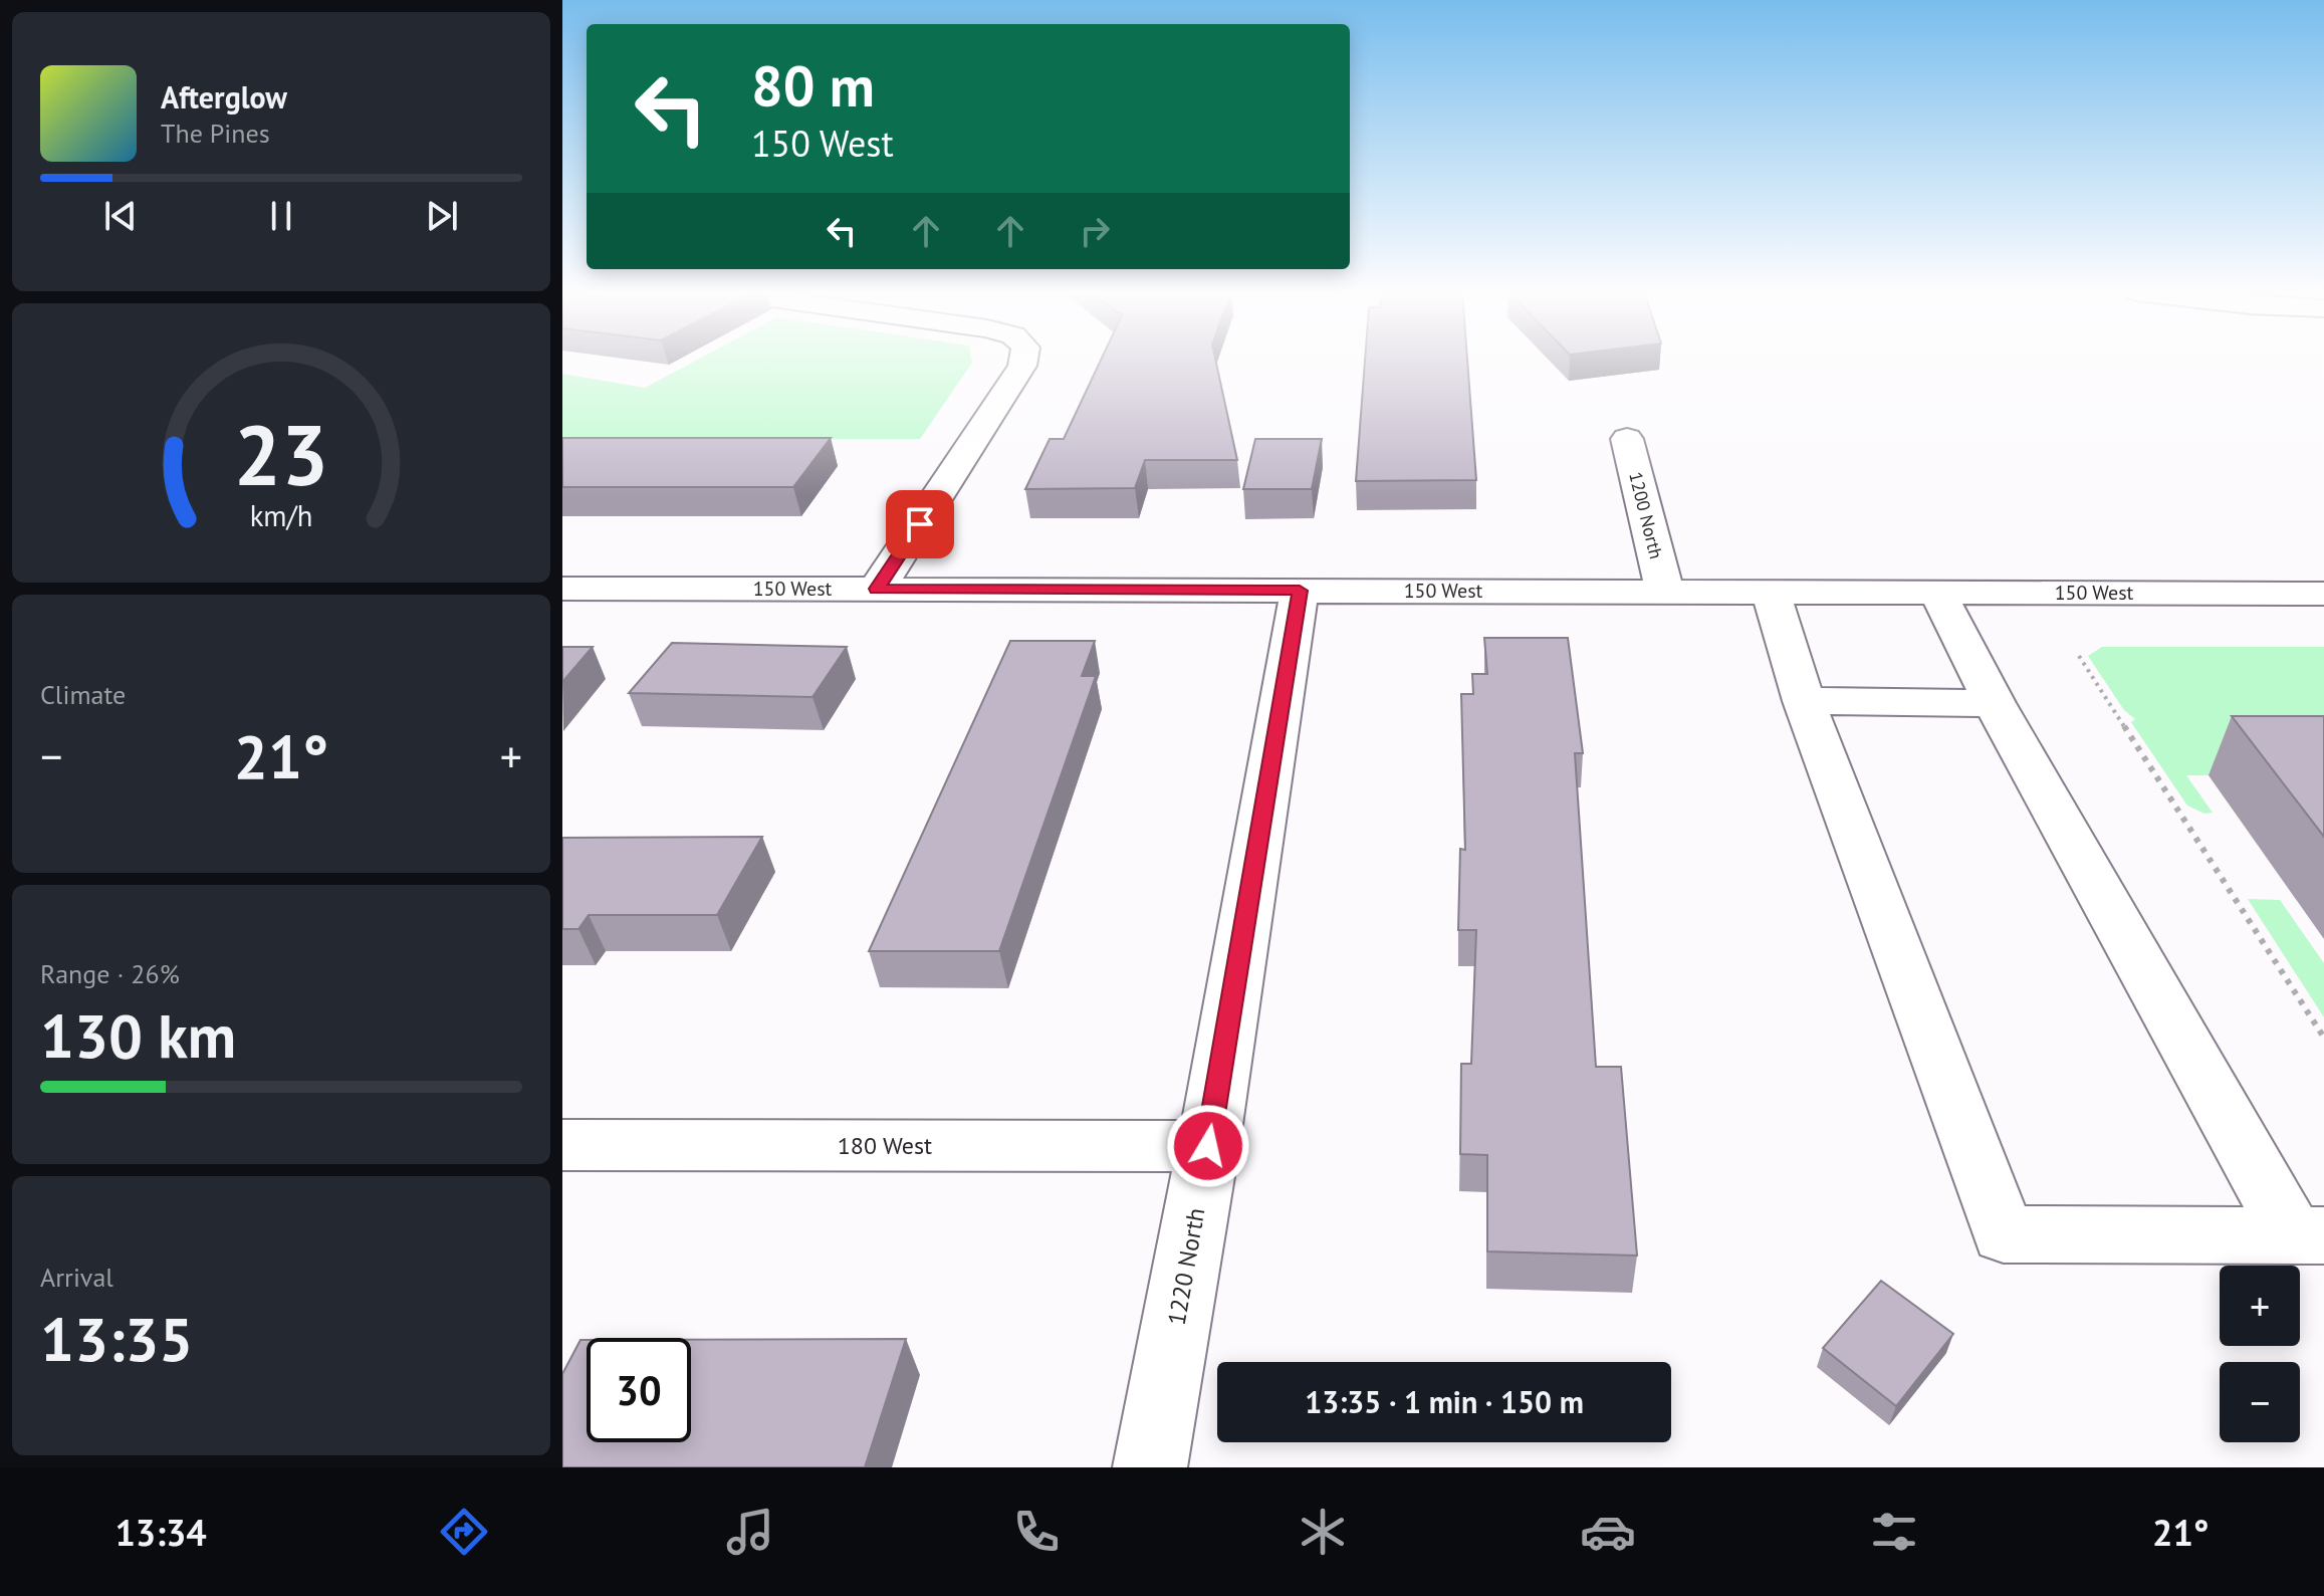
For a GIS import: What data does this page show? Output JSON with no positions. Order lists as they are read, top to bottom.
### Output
{
  "streets": {
    "street": [
      "1200 North",
      "150 West",
      "180 West",
      "1220 North"
    ]
  },
  "crossings": [
    ["1200 North", "150 West"],
    ["150 West", "1220 North"],
    ["180 West", "1220 North"]
  ],
  "page": {
    "turn": ["80 m", "150 West"],
    "song": ["Afterglow", "The Pines"],
    "tile": [
      "Climate",
      ["Range · 26%", "130 km"],
      ["Arrival", "13:35"]
    ],
    "heat": ["−", "21°", "+"],
    "map_buttons": ["+", "−"],
    "limit": "30",
    "trip": "13:35 · 1 min · 150 m",
    "tabs": ["13:34", "21°"],
    "gauge": ["23", "km/h"]
  }
}
